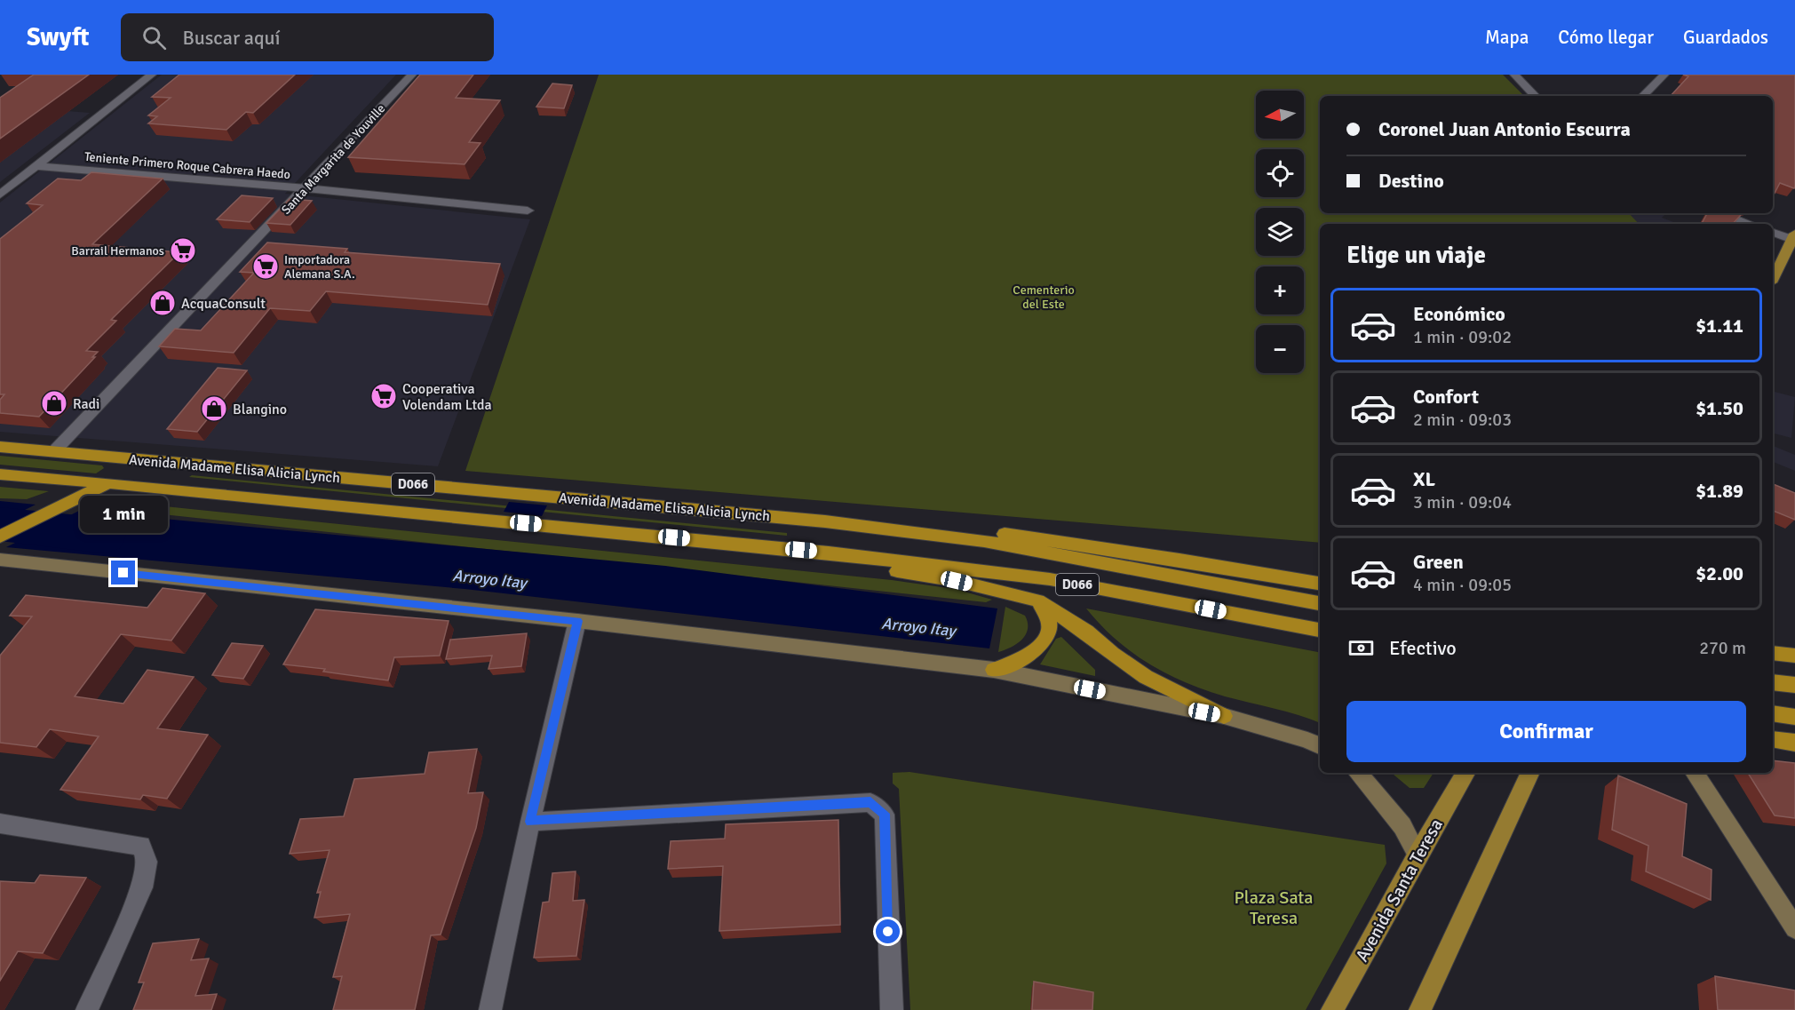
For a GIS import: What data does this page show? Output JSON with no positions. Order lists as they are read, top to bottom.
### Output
{
  "streets": {
    "highway": ["Avenida Madame Elisa Alicia Lynch", "D066"],
    "main road": ["Avenida Santa Teresa"],
    "street": ["Santa Margarita de Youville", "Teniente Primero Roque Cabrera Haedo"]
  },
  "crossings": [
    ["Santa Margarita de Youville", "Teniente Primero Roque Cabrera Haedo"],
    ["Santa Margarita de Youville", "Avenida Madame Elisa Alicia Lynch"]
  ],
  "water": ["Arroyo Itay"],
  "parks": ["Cementerio del Este", "Plaza Sata Teresa"],
  "places": {
    "supermarket": ["Barrail Hermanos", "Importadora Alemana S.A.", "Cooperativa Volendam Ltda"],
    "shop": ["AcquaConsult", "Radi", "Blangino"]
  },
  "north": "left",
  "page": {
    "header": "Swyft",
    "search": "Buscar aquí",
    "nav": ["Mapa", "Cómo llegar", "Guardados"],
    "map_buttons": ["+", "−"],
    "banner": ["Coronel Juan Antonio Escurra", "Destino"],
    "heading": "Elige un viaje",
    "list": [
      {
        "name": "Económico",
        "note": "1 min · 09:02",
        "value": "$1.11"
      },
      {
        "name": "Confort",
        "note": "2 min · 09:03",
        "value": "$1.50"
      },
      {
        "name": "XL",
        "note": "3 min · 09:04",
        "value": "$1.89"
      },
      {
        "name": "Green",
        "note": "4 min · 09:05",
        "value": "$2.00"
      }
    ],
    "bubble": "1 min",
    "pay": ["Efectivo", "270 m"],
    "buttons": "Confirmar"
  }
}
